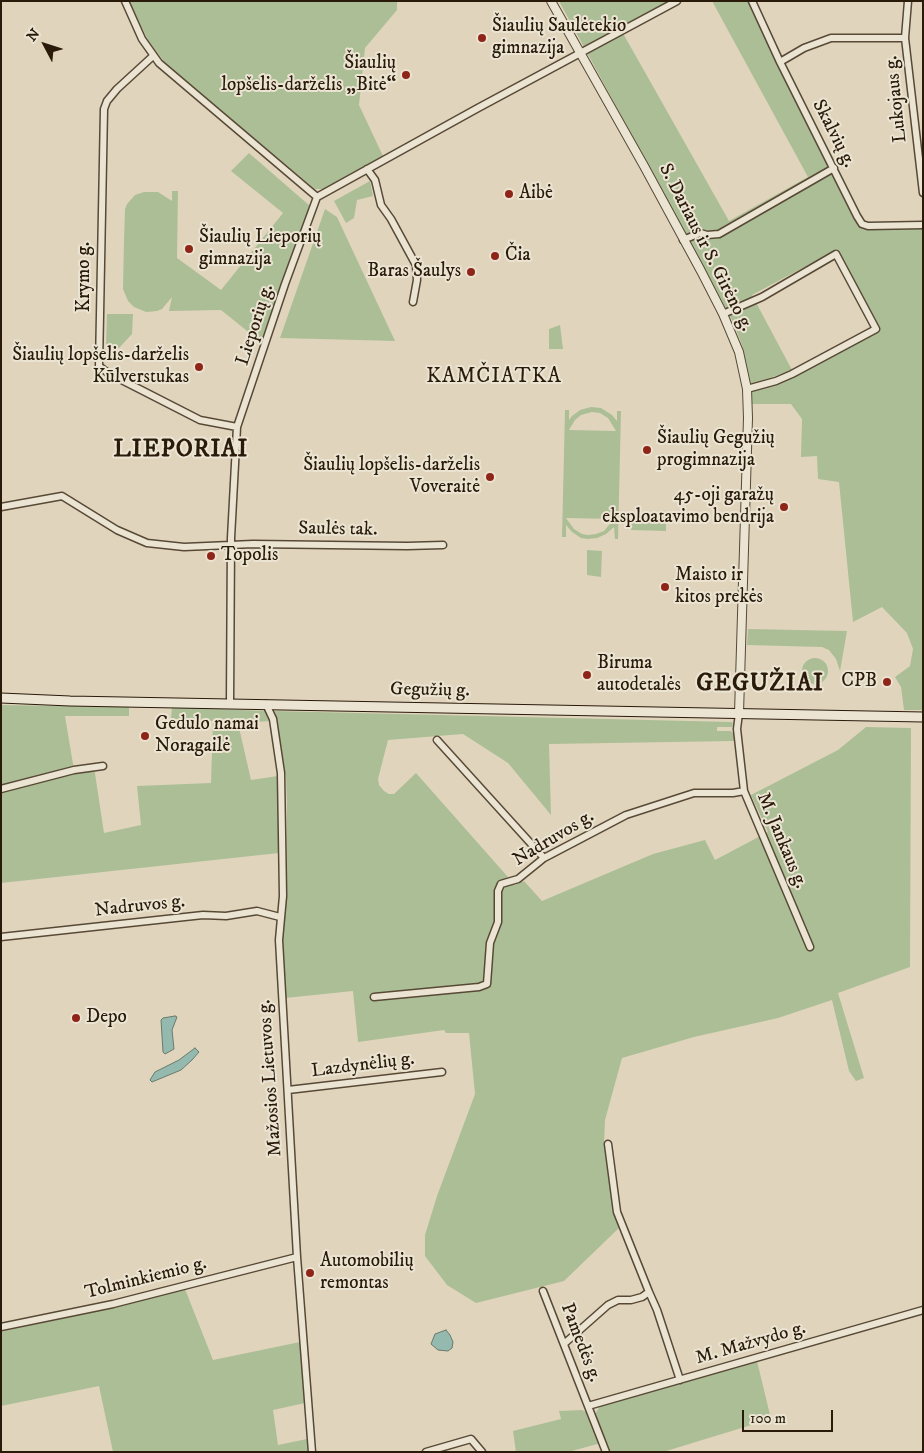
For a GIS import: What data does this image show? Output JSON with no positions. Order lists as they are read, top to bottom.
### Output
{
  "streets": {
    "main road": ["Gegužių g."],
    "street": [
      "Lukojaus g.",
      "Skalvių g.",
      "S. Dariaus ir S. Girėno g.",
      "Krymo g.",
      "Lieporių g.",
      "Saulės tak.",
      "Nadruvos g.",
      "M. Jankaus g.",
      "Lazdynėlių g.",
      "Mažosios Lietuvos g.",
      "Tolminkiemio g.",
      "Pamedės g.",
      "M. Mažvydo g."
    ]
  },
  "crossings": [
    ["S. Dariaus ir S. Girėno g.", "Gegužių g."],
    ["S. Dariaus ir S. Girėno g.", "M. Jankaus g."],
    ["Krymo g.", "Lieporių g."],
    ["Lieporių g.", "Saulės tak."],
    ["Lieporių g.", "Gegužių g."],
    ["Gegužių g.", "M. Jankaus g."],
    ["Gegužių g.", "Mažosios Lietuvos g."],
    ["Nadruvos g.", "M. Jankaus g."],
    ["Nadruvos g.", "Mažosios Lietuvos g."],
    ["Lazdynėlių g.", "Mažosios Lietuvos g."],
    ["Mažosios Lietuvos g.", "Tolminkiemio g."],
    ["Pamedės g.", "M. Mažvydo g."]
  ],
  "districts": ["KAMČIATKA", "LIEPORIAI", "GEGUŽIAI"],
  "places": [
    "Šiaulių Saulėtekio gimnazija",
    "Šiaulių lopšelis-darželis „Bitė“",
    "Aibė",
    "Šiaulių Lieporių gimnazija",
    "Čia",
    "Baras Šaulys",
    "Šiaulių lopšelis-darželis Kūlverstukas",
    "Šiaulių Gegužių progimnazija",
    "Šiaulių lopšelis-darželis Voveraitė",
    "45-oji garažų eksploatavimo bendrija",
    "Topolis",
    "Maisto ir kitos prekės",
    "Biruma autodetalės",
    "CPB",
    "Gedulo namai Noragailė",
    "Depo",
    "Automobilių remontas"
  ],
  "scale_bar": "100 m",
  "north": "top left"
}
